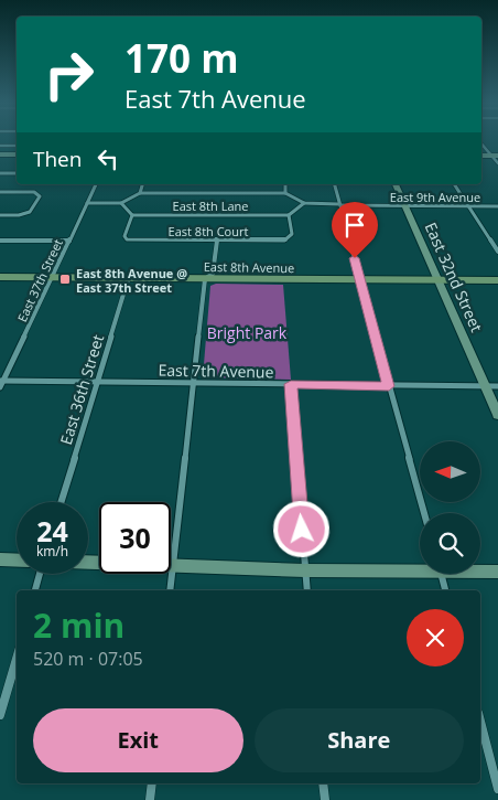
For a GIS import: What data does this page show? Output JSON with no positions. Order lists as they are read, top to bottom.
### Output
{
  "streets": {
    "main road": ["East 8th Avenue"],
    "street": [
      "East 9th Avenue",
      "East 8th Lane",
      "East 8th Court",
      "East 32nd Street",
      "East 37th Street",
      "East 7th Avenue",
      "East 36th Street"
    ]
  },
  "crossings": [
    ["East 9th Avenue", "East 32nd Street"],
    ["East 8th Lane", "East 8th Court"],
    ["East 8th Avenue", "East 32nd Street"],
    ["East 8th Avenue", "East 37th Street"],
    ["East 8th Avenue", "East 36th Street"],
    ["East 32nd Street", "East 7th Avenue"],
    ["East 37th Street", "East 7th Avenue"],
    ["East 7th Avenue", "East 36th Street"]
  ],
  "parks": ["Bright Park"],
  "places": {
    "transit": ["East 8th Avenue @ East 37th Street"]
  },
  "north": "left",
  "page": {
    "turn": ["170 m", "East 7th Avenue"],
    "then": "Then",
    "speed": "24 km/h",
    "limit": "30",
    "heading": ["2 min", "520 m · 07:05"],
    "buttons": ["Exit", "Share"]
  }
}
